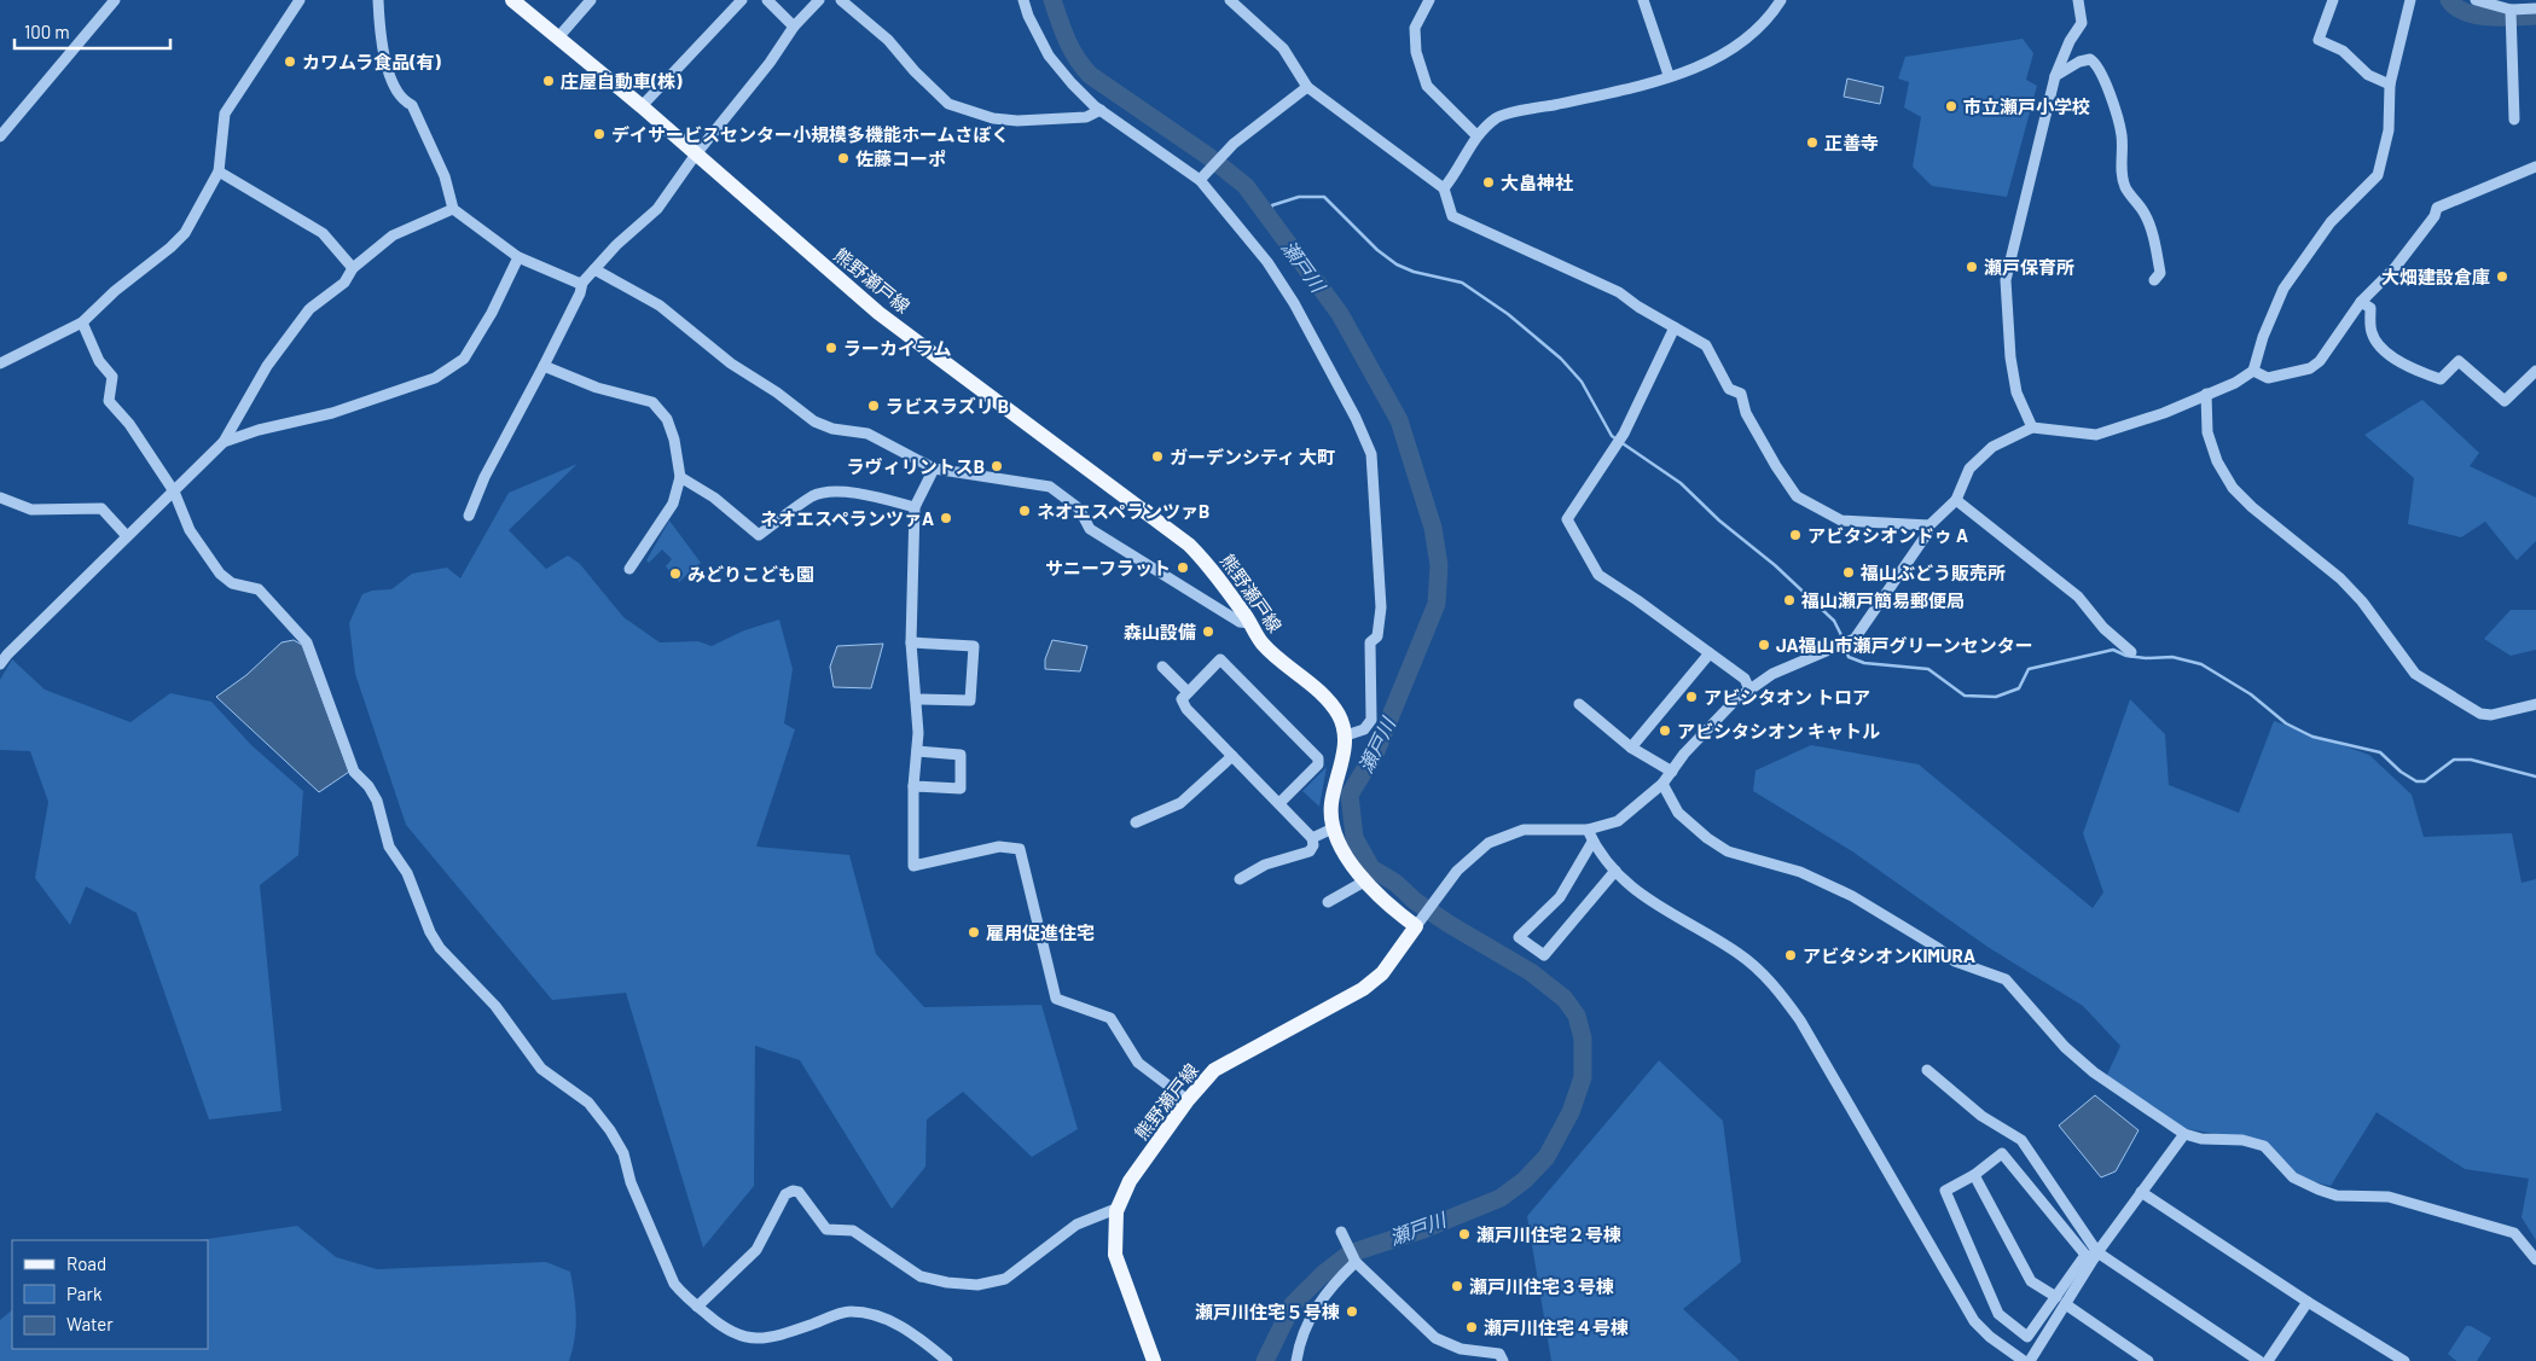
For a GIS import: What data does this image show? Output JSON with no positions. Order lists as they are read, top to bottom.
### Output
{
  "streets": {
    "main road": ["熊野瀬戸線"]
  },
  "water": ["瀬戸川"],
  "places": [
    "カワムラ食品(有)",
    "庄屋自動車(株)",
    "市立瀬戸小学校",
    "デイサービスセンター小規模多機能ホームさぼく",
    "正善寺",
    "佐藤コーポ",
    "大畠神社",
    "瀬戸保育所",
    "大畑建設倉庫",
    "ラーカイラム",
    "ラビスラズリ B",
    "ガーデンシティ 大町",
    "ラヴィリントスB",
    "ネオエスペランツァB",
    "ネオエスペランツァA",
    "アビタシオンドゥ A",
    "サニーフラット",
    "福山ぶどう販売所",
    "みどりこども園",
    "福山瀬戸簡易郵便局",
    "森山設備",
    "JA福山市瀬戸グリーンセンター",
    "アビシタオン トロア",
    "アビシタシオン キャトル",
    "雇用促進住宅",
    "アビタシオンKIMURA",
    "瀬戸川住宅２号棟",
    "瀬戸川住宅３号棟",
    "瀬戸川住宅５号棟",
    "瀬戸川住宅４号棟"
  ],
  "legend": ["Road", "Park", "Water"],
  "scale_bar": "100 m"
}
